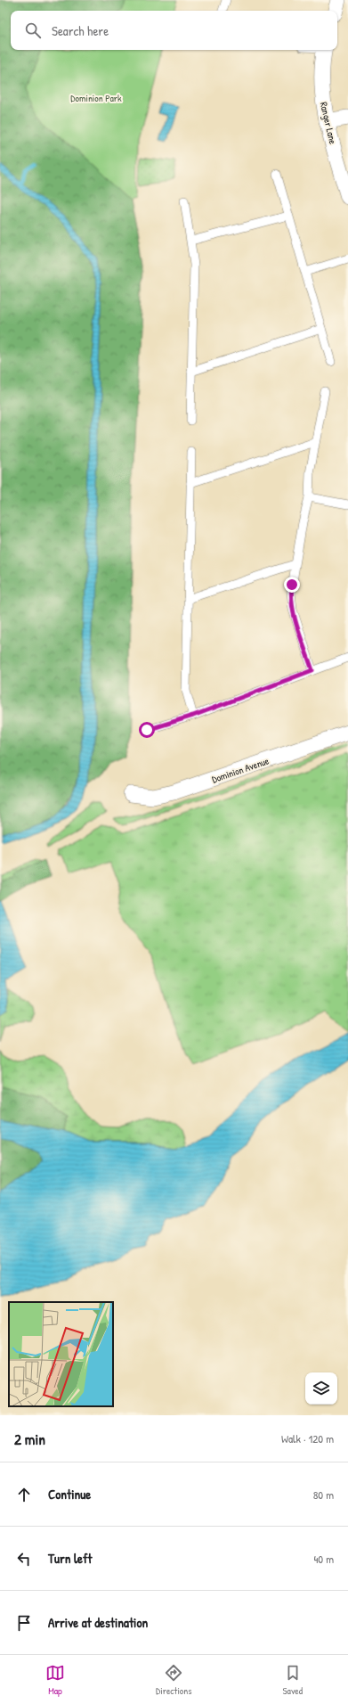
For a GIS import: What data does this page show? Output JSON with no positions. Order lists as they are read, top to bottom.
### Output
{
  "streets": {
    "street": ["Ranger Lane", "Dominion Avenue"]
  },
  "parks": ["Dominion Park"],
  "page": {
    "search": "Search here",
    "heading": ["2 min", "Walk · 120 m"],
    "list": [
      ["Continue", "80 m"],
      ["Turn left", "40 m"],
      "Arrive at destination"
    ],
    "nav": ["Map", "Directions", "Saved"]
  }
}
